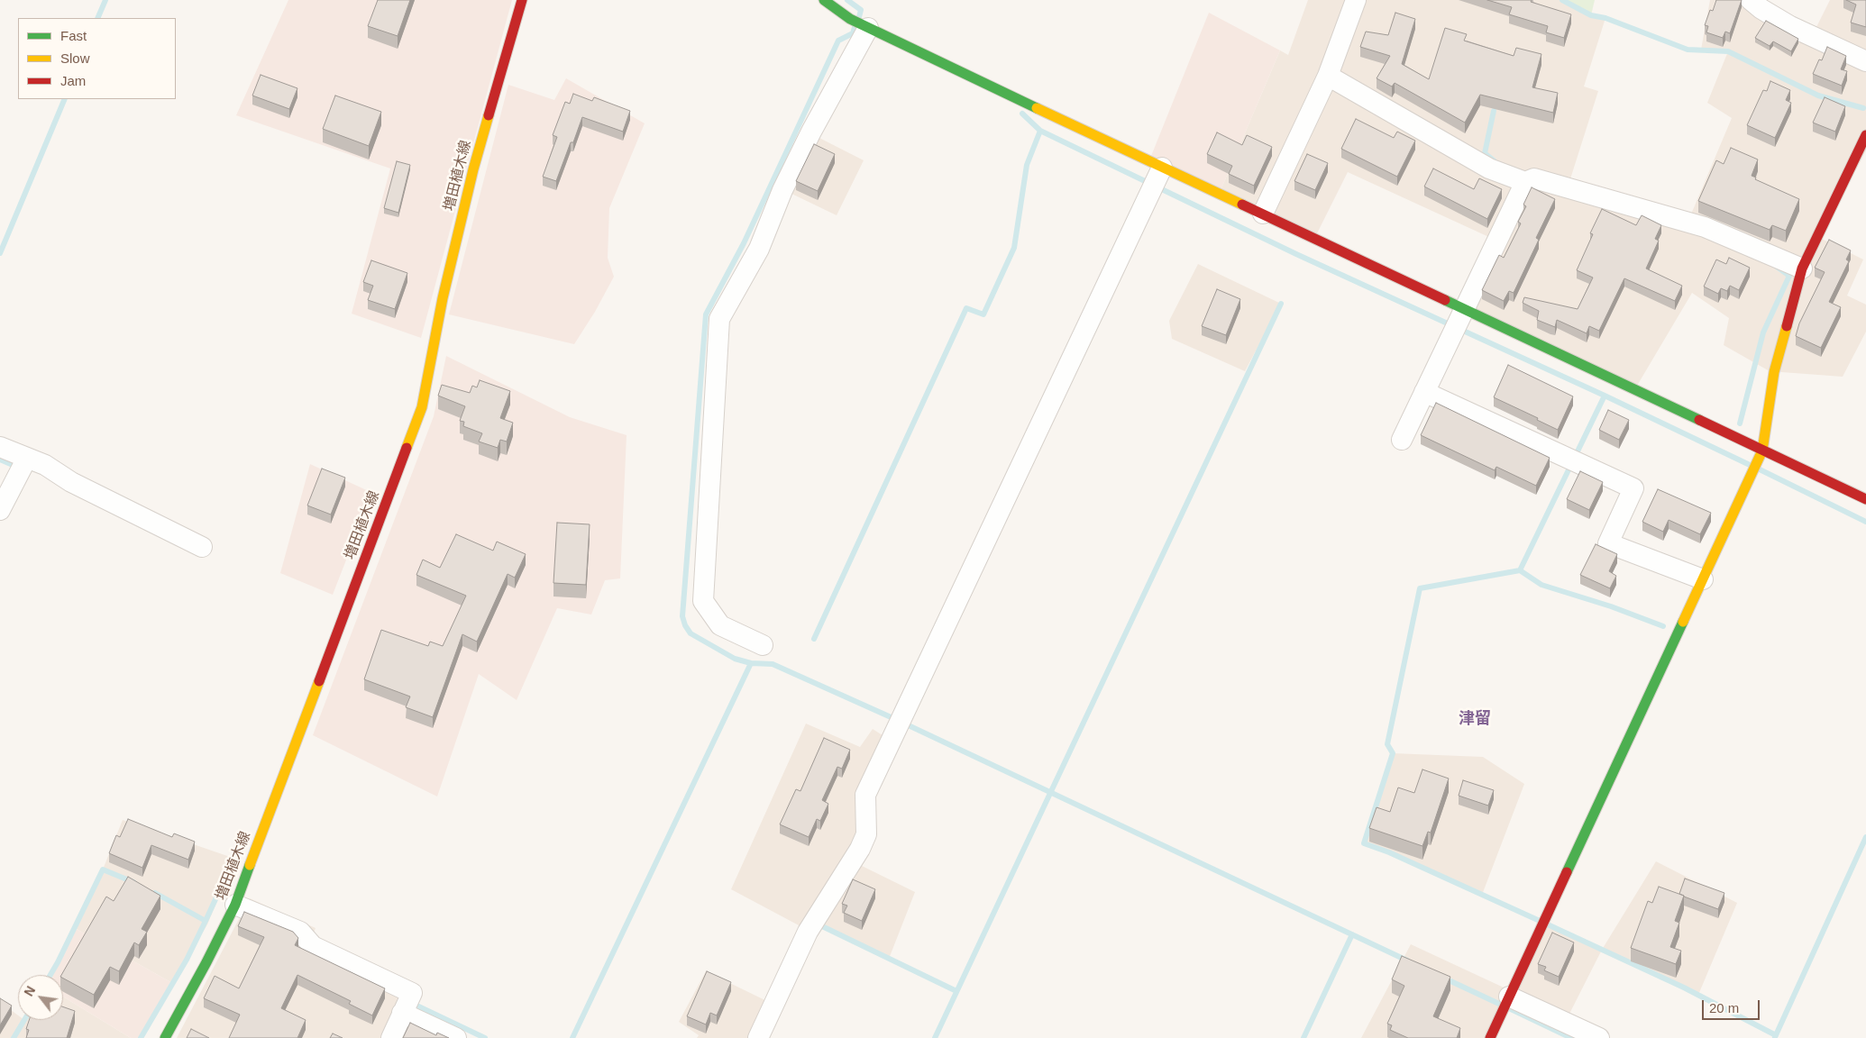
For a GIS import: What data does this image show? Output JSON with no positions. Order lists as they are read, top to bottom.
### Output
{
  "streets": {
    "street": ["増田植木線"]
  },
  "districts": ["津留"],
  "legend": ["Fast", "Slow", "Jam"],
  "scale_bar": "20 m",
  "north": "top left"
}
